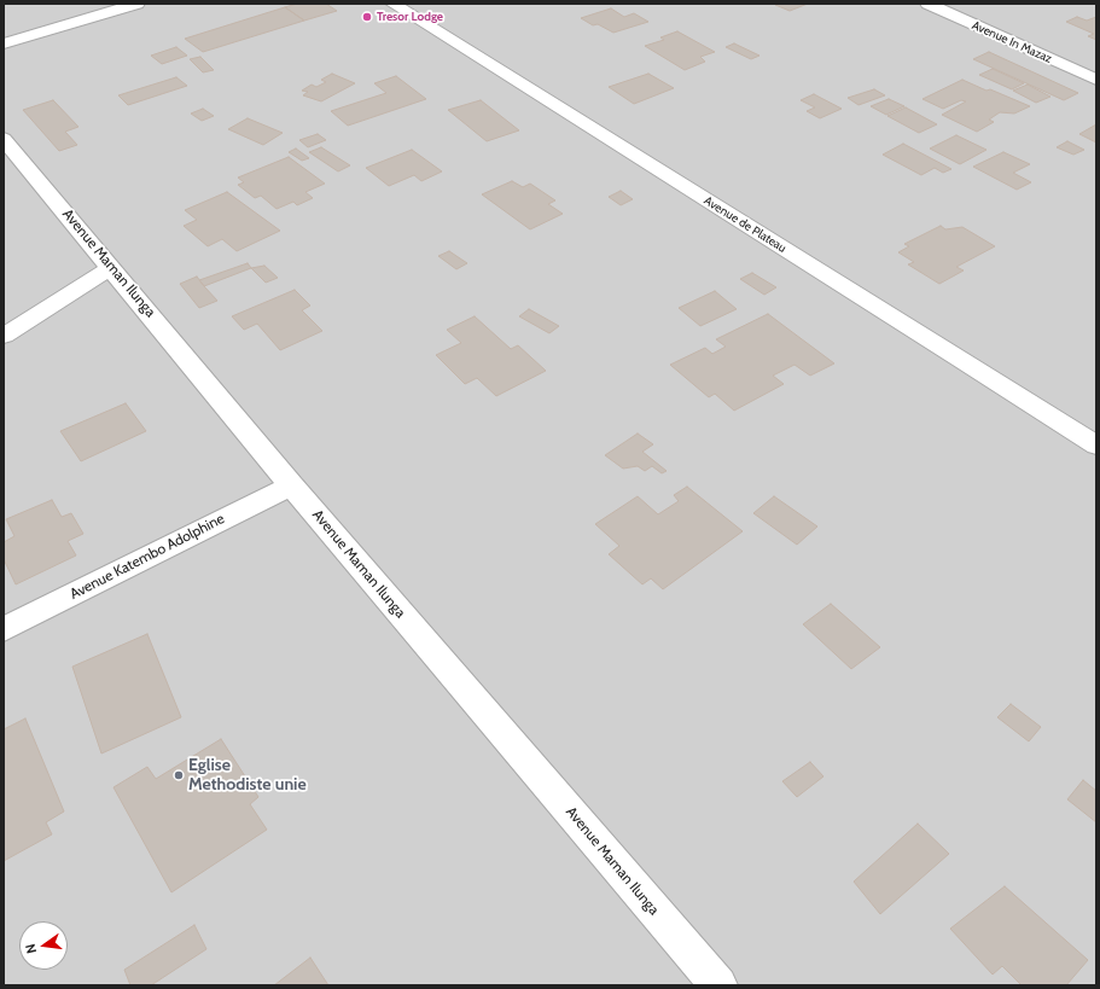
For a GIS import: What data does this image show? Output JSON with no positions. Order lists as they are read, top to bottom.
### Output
{
  "streets": {
    "street": [
      "Avenue In Mazaz",
      "Avenue de Plateau",
      "Avenue Maman Ilunga",
      "Avenue Katembo Adolphine"
    ]
  },
  "crossings": [
    ["Avenue Maman Ilunga", "Avenue Katembo Adolphine"]
  ],
  "places": ["Tresor Lodge", "Eglise Methodiste unie"],
  "north": "left"
}
